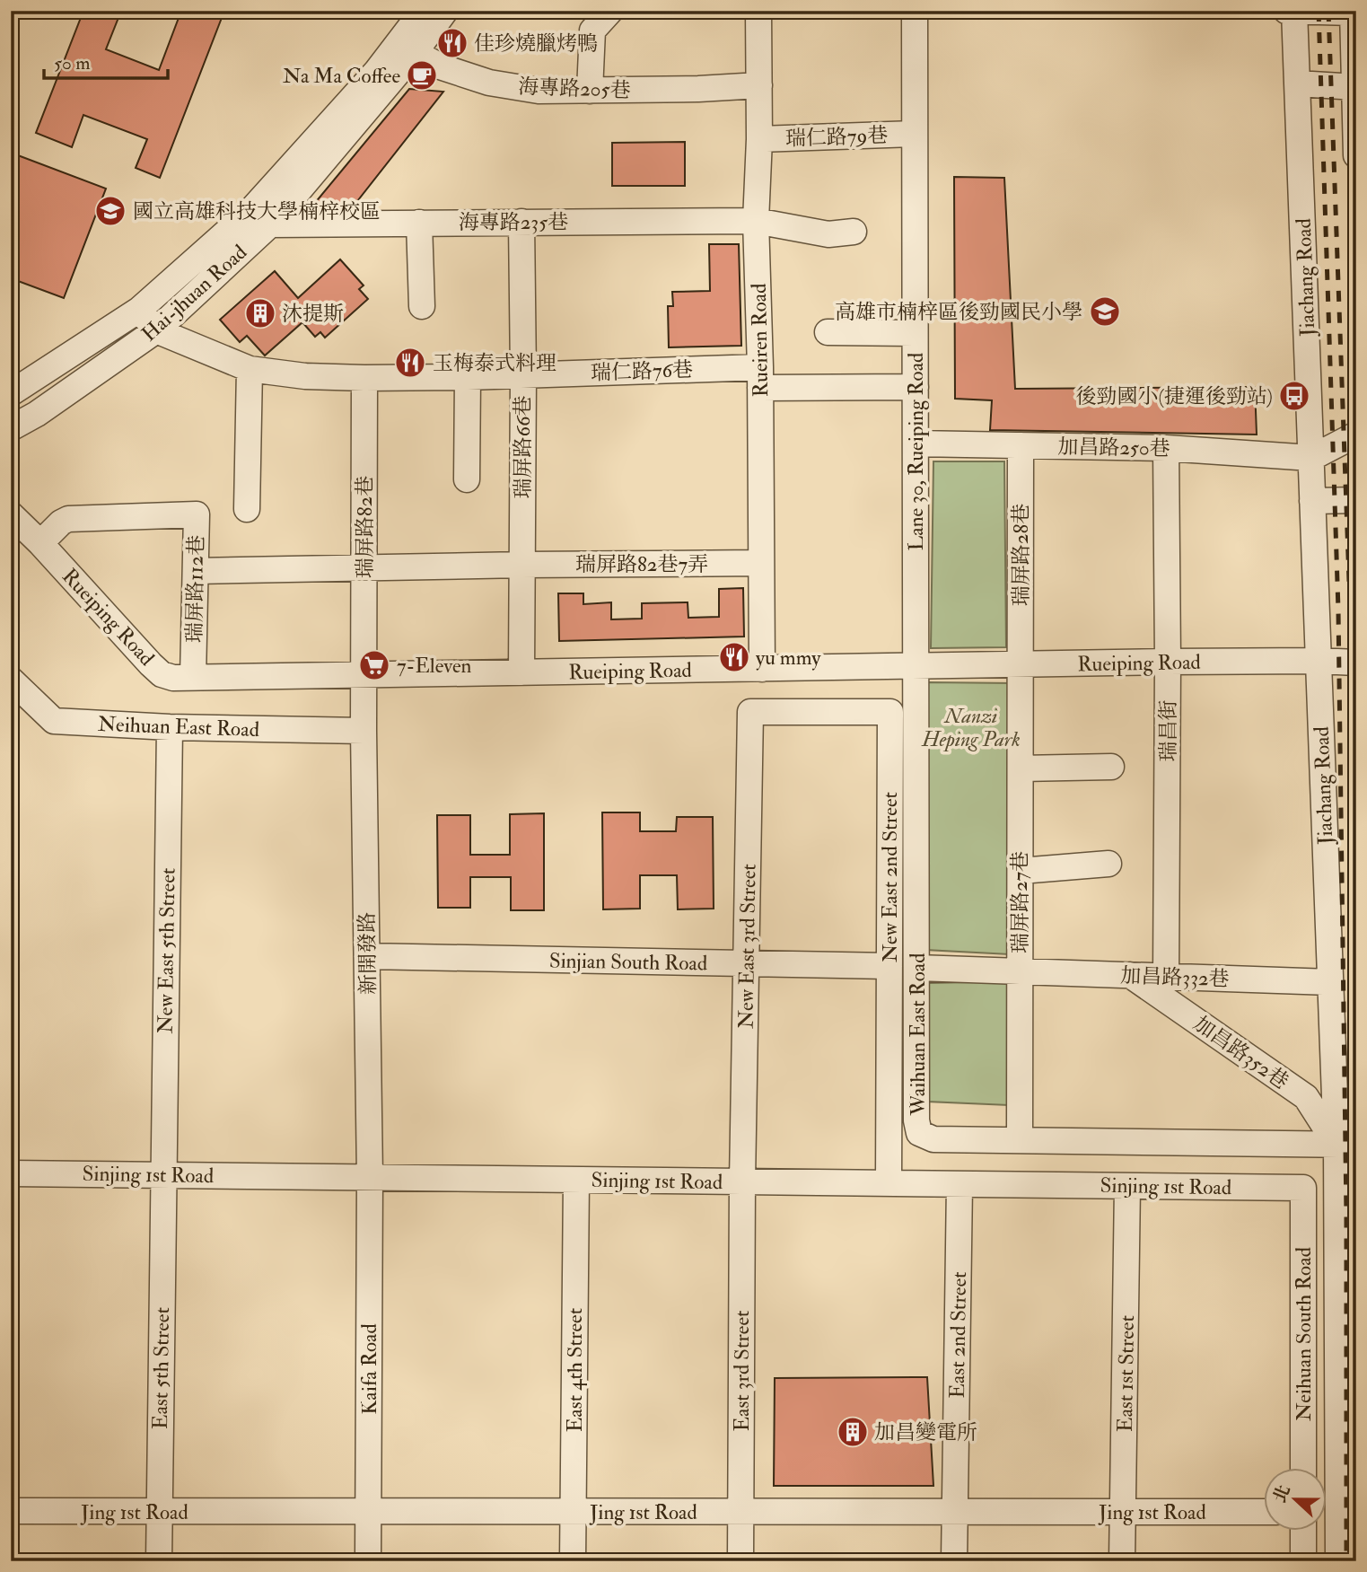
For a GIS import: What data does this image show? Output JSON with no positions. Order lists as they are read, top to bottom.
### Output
{
  "streets": {
    "street": [
      "海專路205巷",
      "瑞仁路79巷",
      "海專路235巷",
      "Jiachang Road",
      "Hai-jhuan Road",
      "Rueiren Road",
      "瑞仁路76巷",
      "瑞屏路66巷",
      "加昌路250巷",
      "Lane 30, Rueiping Road",
      "瑞屏路82巷",
      "瑞屏路28巷",
      "瑞屏路82巷7弄",
      "瑞屏路112巷",
      "Rueiping Road",
      "Neihuan East Road",
      "瑞昌街",
      "New East 2nd Street",
      "瑞屏路27巷",
      "New East 3rd Street",
      "New East 5th Street",
      "新開發路",
      "Sinjian South Road",
      "加昌路332巷",
      "Waihuan East Road",
      "加昌路352巷",
      "Sinjing 1st Road",
      "Neihuan South Road",
      "East 2nd Street",
      "East 5th Street",
      "Kaifa Road",
      "East 4th Street",
      "East 3rd Street",
      "East 1st Street",
      "Jing 1st Road"
    ]
  },
  "crossings": [
    ["海專路205巷", "Hai-jhuan Road"],
    ["海專路205巷", "Rueiren Road"],
    ["瑞仁路79巷", "Rueiren Road"],
    ["瑞仁路79巷", "Lane 30, Rueiping Road"],
    ["海專路235巷", "Hai-jhuan Road"],
    ["海專路235巷", "Rueiren Road"],
    ["海專路235巷", "瑞屏路66巷"],
    ["Jiachang Road", "加昌路250巷"],
    ["Jiachang Road", "Rueiping Road"],
    ["Jiachang Road", "加昌路332巷"],
    ["Jiachang Road", "Waihuan East Road"],
    ["Jiachang Road", "加昌路352巷"],
    ["Rueiren Road", "瑞仁路76巷"],
    ["Rueiren Road", "瑞屏路82巷7弄"],
    ["Rueiren Road", "Rueiping Road"],
    ["瑞仁路76巷", "瑞屏路66巷"],
    ["瑞仁路76巷", "Lane 30, Rueiping Road"],
    ["瑞屏路66巷", "瑞屏路82巷7弄"],
    ["瑞屏路66巷", "Rueiping Road"],
    ["加昌路250巷", "Lane 30, Rueiping Road"],
    ["加昌路250巷", "瑞屏路28巷"],
    ["加昌路250巷", "瑞昌街"],
    ["Lane 30, Rueiping Road", "Rueiping Road"],
    ["Lane 30, Rueiping Road", "Waihuan East Road"],
    ["瑞屏路82巷", "瑞屏路82巷7弄"],
    ["瑞屏路82巷", "Rueiping Road"],
    ["瑞屏路82巷", "Neihuan East Road"],
    ["瑞屏路82巷", "新開發路"],
    ["瑞屏路28巷", "Rueiping Road"],
    ["瑞屏路28巷", "瑞屏路27巷"],
    ["瑞屏路112巷", "Rueiping Road"],
    ["Rueiping Road", "瑞昌街"],
    ["Rueiping Road", "瑞屏路27巷"],
    ["Rueiping Road", "Waihuan East Road"],
    ["Neihuan East Road", "New East 5th Street"],
    ["Neihuan East Road", "新開發路"],
    ["瑞昌街", "加昌路332巷"],
    ["New East 2nd Street", "New East 3rd Street"],
    ["New East 2nd Street", "Sinjian South Road"],
    ["New East 2nd Street", "Sinjing 1st Road"],
    ["瑞屏路27巷", "加昌路332巷"],
    ["瑞屏路27巷", "Waihuan East Road"],
    ["New East 3rd Street", "Sinjian South Road"],
    ["New East 3rd Street", "Sinjing 1st Road"],
    ["New East 3rd Street", "East 3rd Street"],
    ["New East 5th Street", "Sinjing 1st Road"],
    ["New East 5th Street", "East 5th Street"],
    ["新開發路", "Sinjian South Road"],
    ["新開發路", "Sinjing 1st Road"],
    ["新開發路", "Kaifa Road"],
    ["加昌路332巷", "加昌路352巷"],
    ["Waihuan East Road", "加昌路352巷"],
    ["Sinjing 1st Road", "Neihuan South Road"],
    ["Sinjing 1st Road", "East 2nd Street"],
    ["Sinjing 1st Road", "East 5th Street"],
    ["Sinjing 1st Road", "Kaifa Road"],
    ["Sinjing 1st Road", "East 4th Street"],
    ["Sinjing 1st Road", "East 3rd Street"],
    ["Sinjing 1st Road", "East 1st Street"],
    ["East 2nd Street", "Jing 1st Road"],
    ["East 5th Street", "Jing 1st Road"],
    ["Kaifa Road", "Jing 1st Road"],
    ["East 4th Street", "Jing 1st Road"],
    ["East 3rd Street", "Jing 1st Road"],
    ["East 1st Street", "Jing 1st Road"]
  ],
  "parks": ["Nanzi Heping Park"],
  "places": {
    "restaurant": ["佳珍燒臘烤鴨", "玉梅泰式料理", "yu mmy"],
    "cafe": ["Na Ma Coffee"],
    "school or university": ["國立高雄科技大學楠梓校區", "高雄市楠梓區後勁國民小學"],
    "building": ["沐提斯", "加昌變電所"],
    "bus stop": ["後勁國小(捷運後勁站)"],
    "supermarket": ["7-Eleven"]
  },
  "scale_bar": "50 m",
  "north": "left"
}
